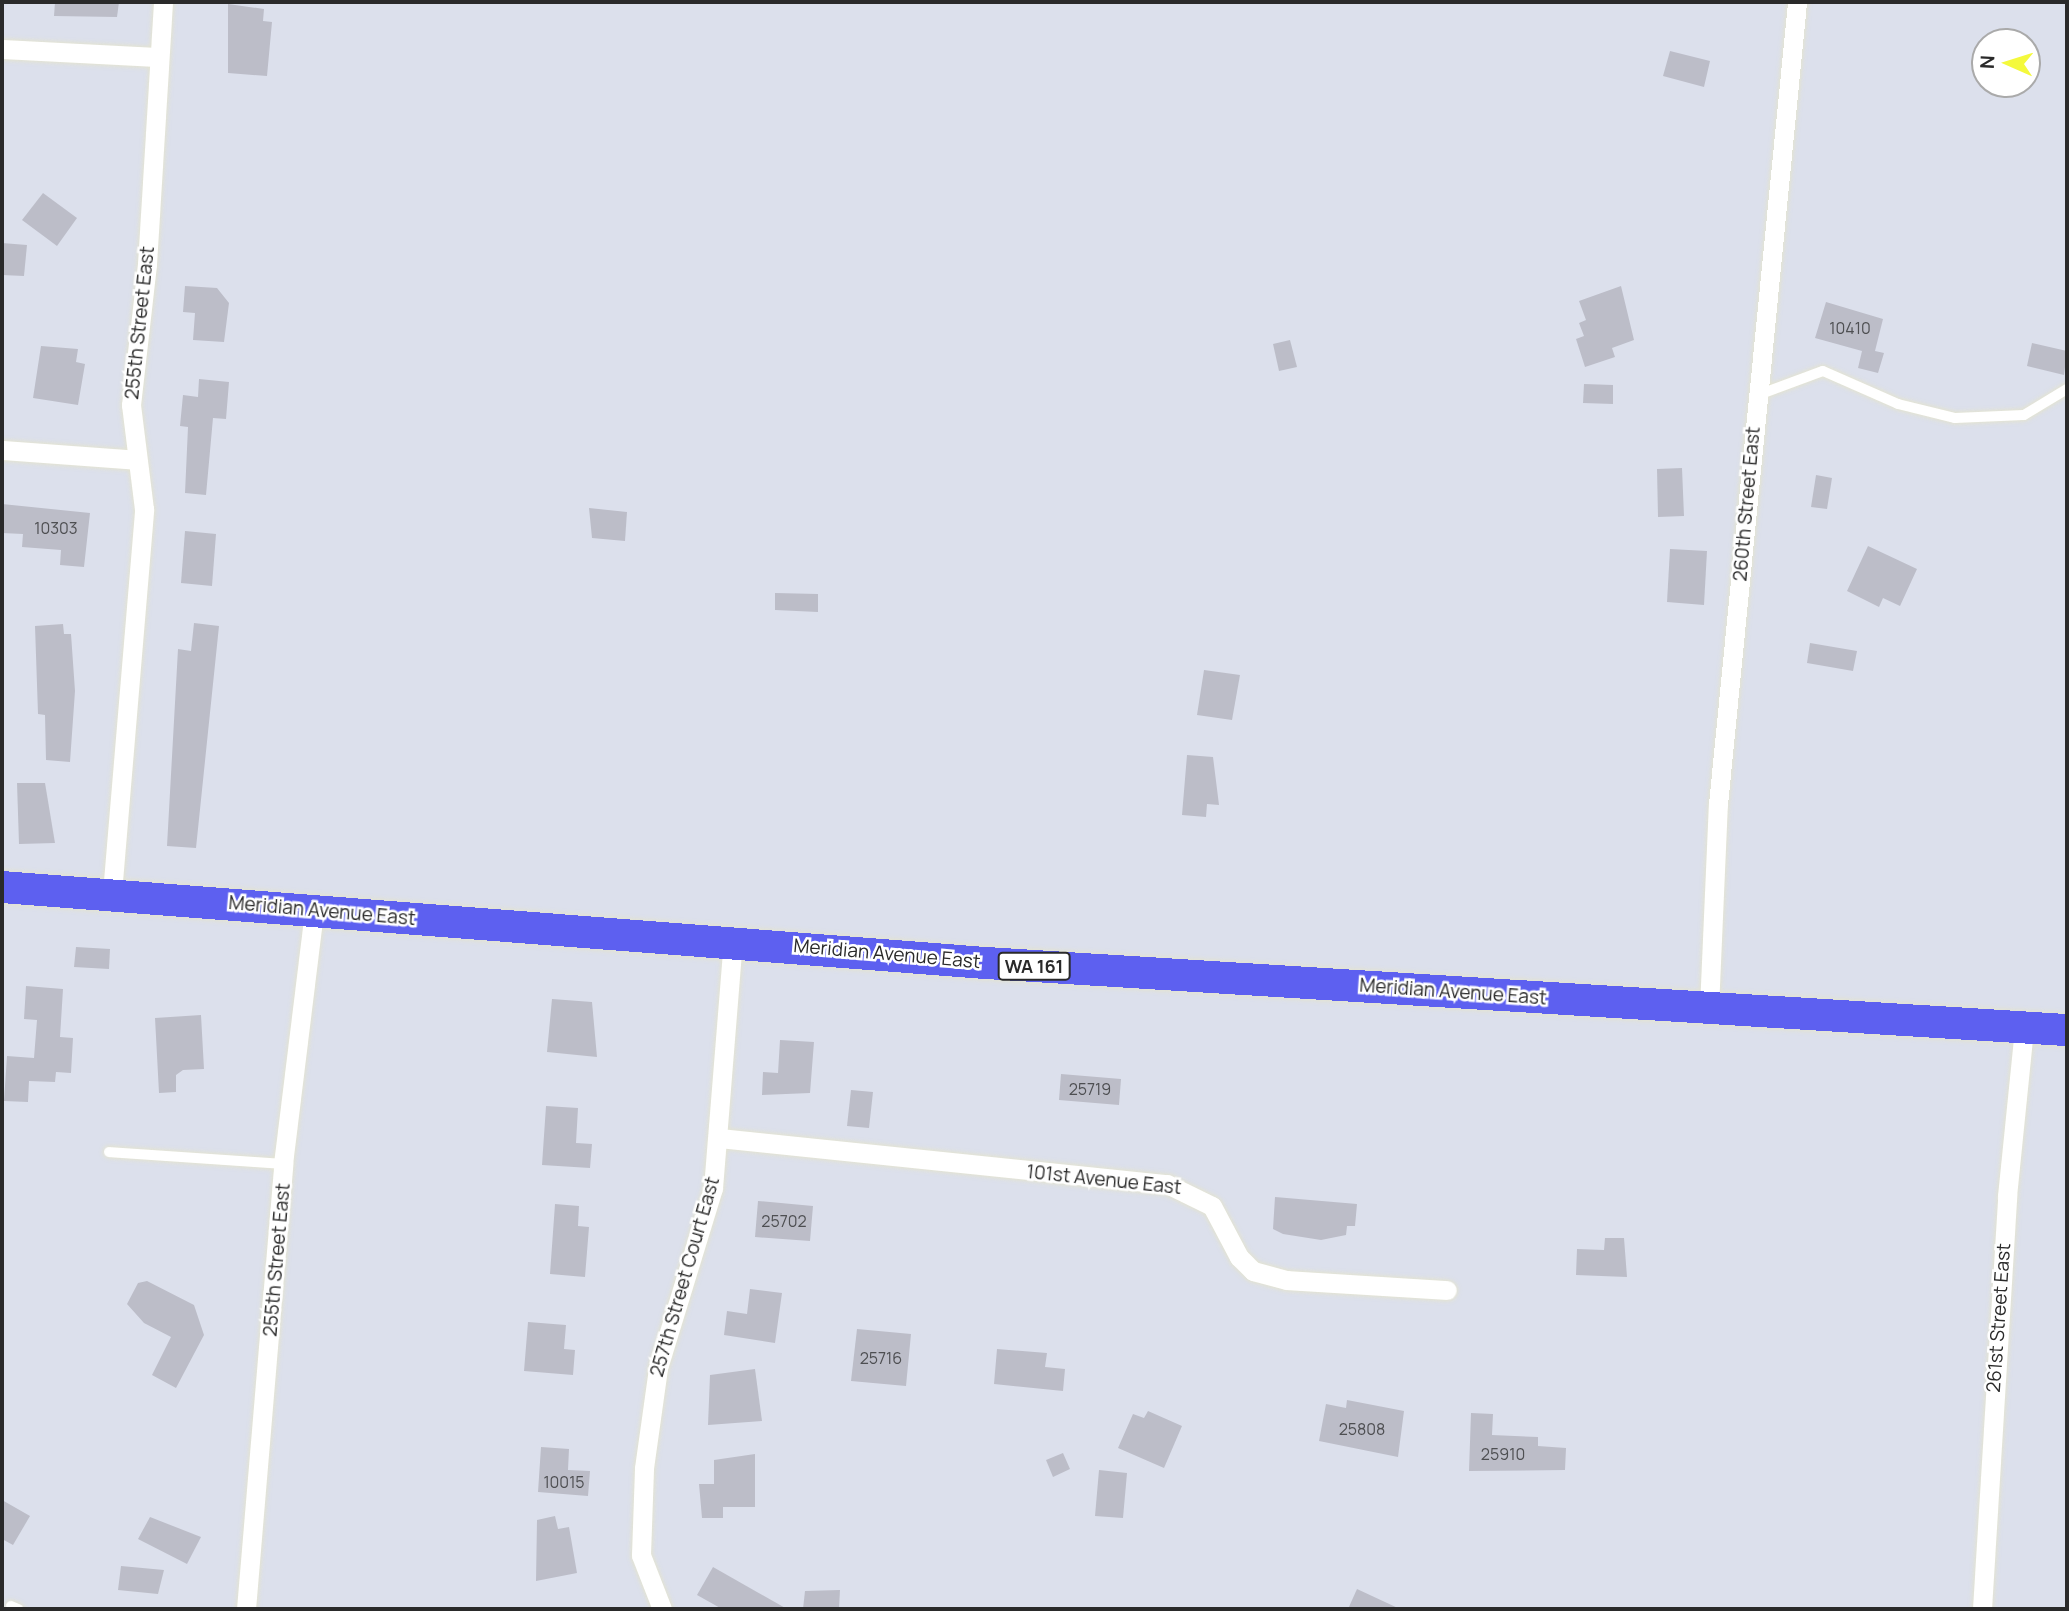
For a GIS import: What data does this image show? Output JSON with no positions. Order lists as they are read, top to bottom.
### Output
{
  "streets": {
    "main road": ["Meridian Avenue East", "WA 161"],
    "street": [
      "255th Street East",
      "260th Street East",
      "101st Avenue East",
      "257th Street Court East",
      "261st Street East"
    ]
  },
  "crossings": [
    ["255th Street East", "Meridian Avenue East"],
    ["260th Street East", "Meridian Avenue East"],
    ["Meridian Avenue East", "257th Street Court East"],
    ["Meridian Avenue East", "261st Street East"],
    ["101st Avenue East", "257th Street Court East"]
  ],
  "house_numbers": [
    "10410",
    "10303",
    "25719",
    "25702",
    "25716",
    "25808",
    "25910",
    "10015"
  ],
  "north": "left"
}
